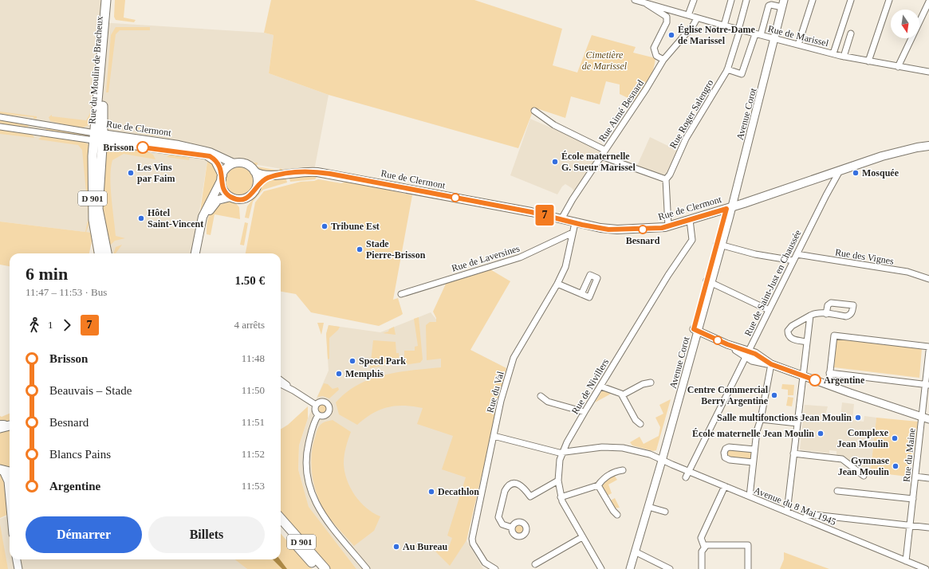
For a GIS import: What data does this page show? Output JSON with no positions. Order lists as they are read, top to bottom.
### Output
{
  "streets": {
    "main road": ["Rue du Moulin de Bracheux", "Rue de Clermont", "D 901"],
    "street": [
      "Rue de Marissel",
      "Rue Aimé Besnard",
      "Rue Roger Salengro",
      "Avenue Corot",
      "Rue des Vignes",
      "Rue de Laversines",
      "Rue de Saint-Just en Chaussée",
      "Rue de Nivillers",
      "Rue du Val",
      "Rue du Maine",
      "Avenue du 8 Mai 1945"
    ]
  },
  "crossings": [
    ["Rue de Marissel", "Rue Aimé Besnard"],
    ["Rue de Marissel", "Rue Roger Salengro"],
    ["Rue de Marissel", "Avenue Corot"],
    ["Rue du Moulin de Bracheux", "Rue de Clermont"],
    ["Rue du Moulin de Bracheux", "D 901"],
    ["Rue Aimé Besnard", "Rue de Clermont"],
    ["Avenue Corot", "Rue de Clermont"],
    ["Avenue Corot", "Avenue du 8 Mai 1945"],
    ["Rue de Clermont", "D 901"],
    ["Rue de Clermont", "Rue de Saint-Just en Chaussée"],
    ["Rue de Clermont", "Rue de Nivillers"],
    ["Rue de Clermont", "Rue du Val"],
    ["Rue des Vignes", "Rue de Saint-Just en Chaussée"],
    ["Rue de Laversines", "Rue du Val"],
    ["Rue de Saint-Just en Chaussée", "Avenue du 8 Mai 1945"],
    ["Rue de Nivillers", "Avenue du 8 Mai 1945"],
    ["Rue du Val", "Avenue du 8 Mai 1945"],
    ["Rue du Maine", "Avenue du 8 Mai 1945"]
  ],
  "parks": ["Cimetière de Marissel"],
  "places": [
    "Église Notre-Dame de Marissel",
    "Brisson",
    "École maternelle G. Sueur Marissel",
    "Les Vins par Faim",
    "Mosquée",
    "Hôtel Saint-Vincent",
    "Tribune Est",
    "Besnard",
    "Stade Pierre-Brisson",
    "Speed Park",
    "Memphis",
    "Argentine",
    "Centre Commercial Berry Argentine",
    "Salle multifonctions Jean Moulin",
    "École maternelle Jean Moulin",
    "Complexe Jean Moulin",
    "Gymnase Jean Moulin",
    "Decathlon",
    "Au Bureau"
  ],
  "lines": ["bus line 7"],
  "north": "bottom",
  "page": {
    "on_map": "7",
    "heading": ["6 min", "11:47 – 11:53 · Bus", "1.50 €"],
    "legs": ["1", "7", "4 arrêts"],
    "list": [
      {
        "name": "Brisson",
        "value": "11:48"
      },
      {
        "name": "Beauvais – Stade",
        "value": "11:50"
      },
      {
        "name": "Besnard",
        "value": "11:51"
      },
      {
        "name": "Blancs Pains",
        "value": "11:52"
      },
      {
        "name": "Argentine",
        "value": "11:53"
      }
    ],
    "buttons": ["Démarrer", "Billets"]
  }
}
